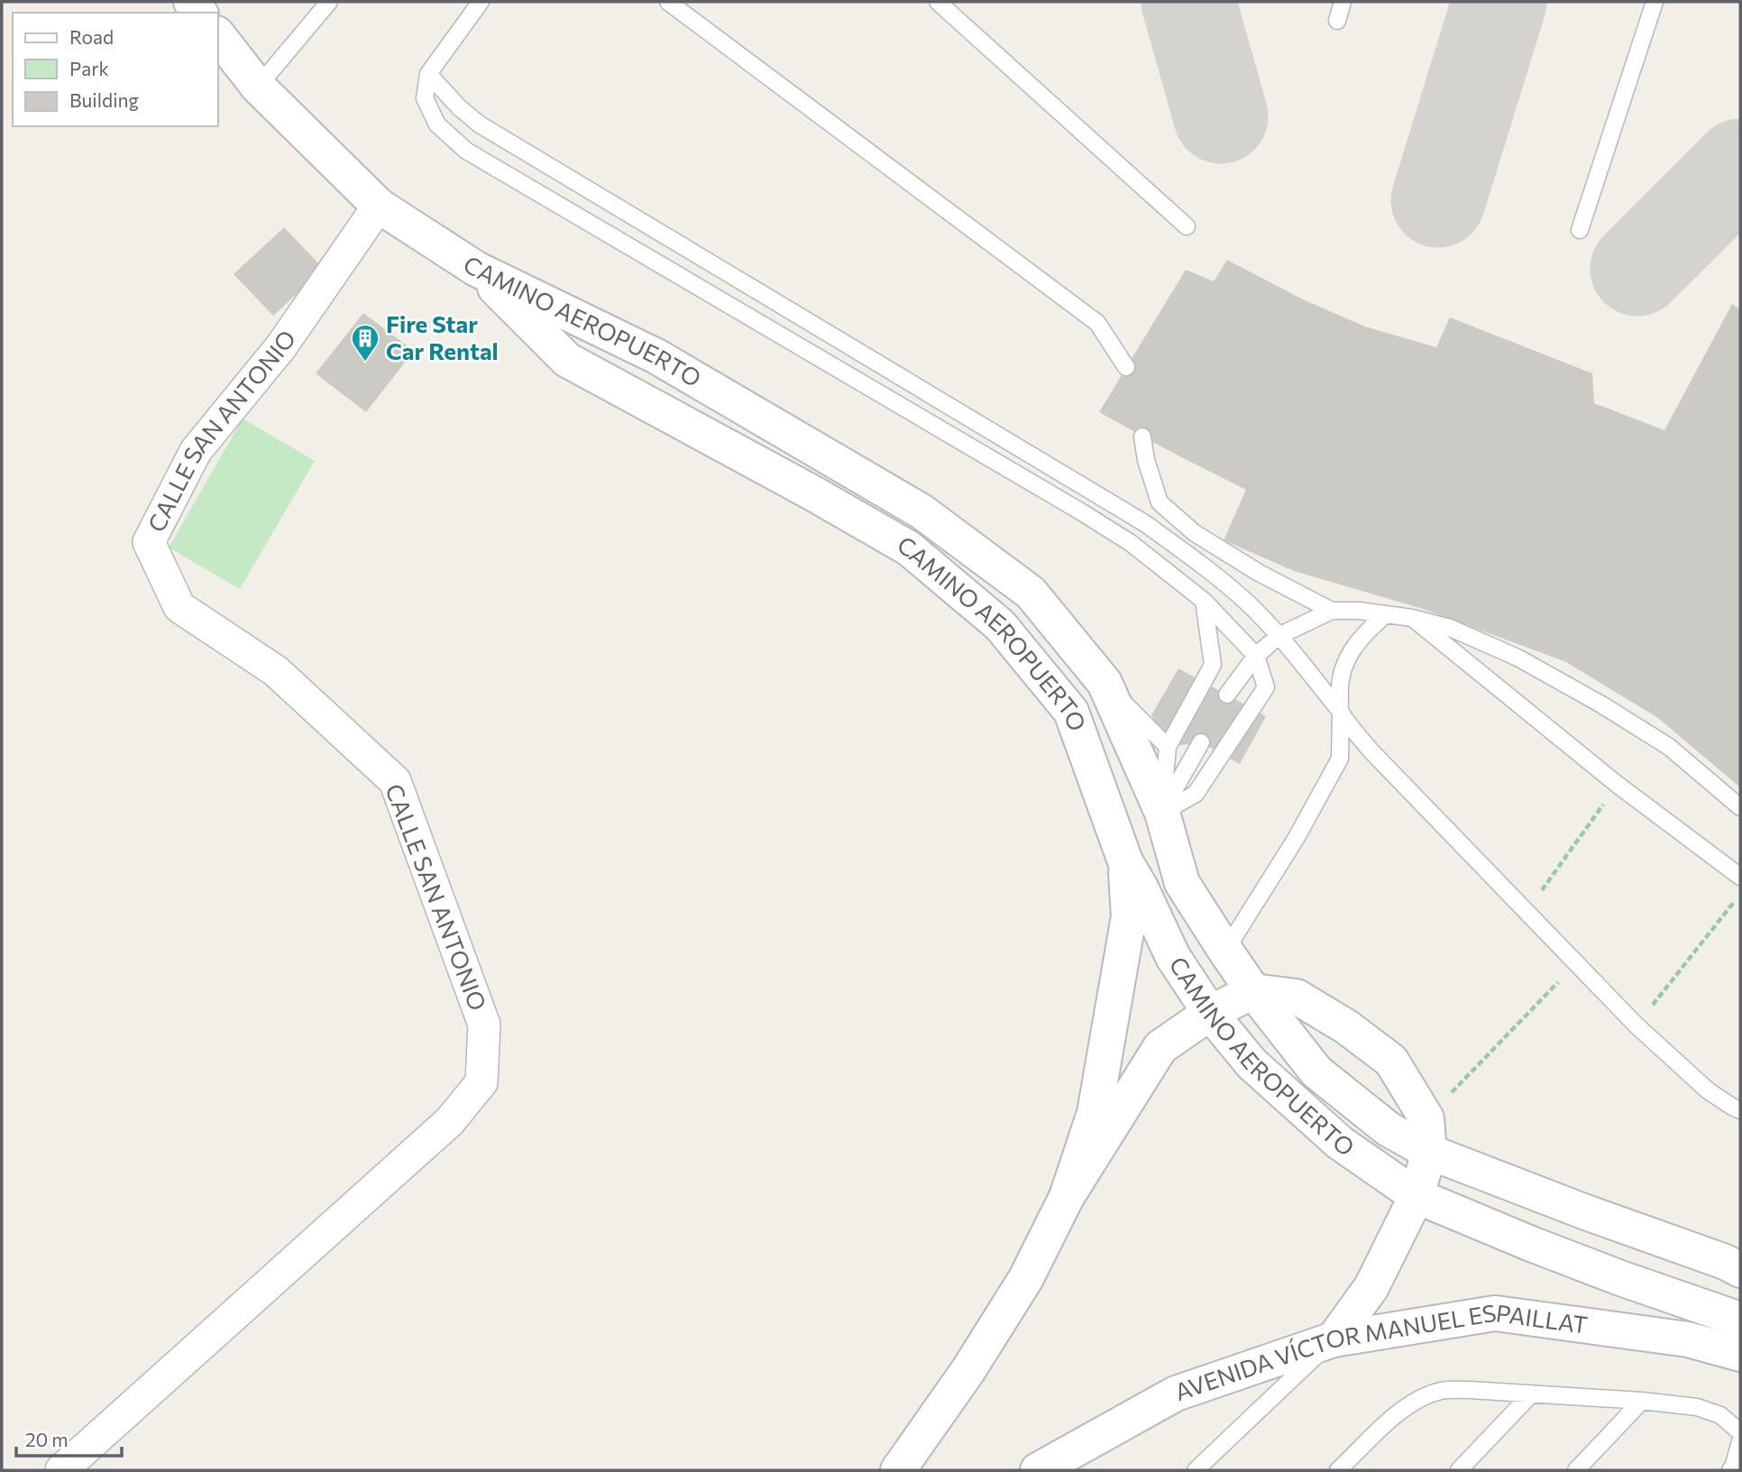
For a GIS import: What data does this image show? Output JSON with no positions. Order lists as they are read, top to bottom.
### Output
{
  "streets": {
    "street": ["CAMINO AEROPUERTO", "CALLE SAN ANTONIO", "AVENIDA VÍCTOR MANUEL ESPAILLAT"]
  },
  "places": {
    "building": ["Fire Star Car Rental"]
  },
  "legend": ["Road", "Park", "Building"],
  "scale_bar": "20 m"
}
